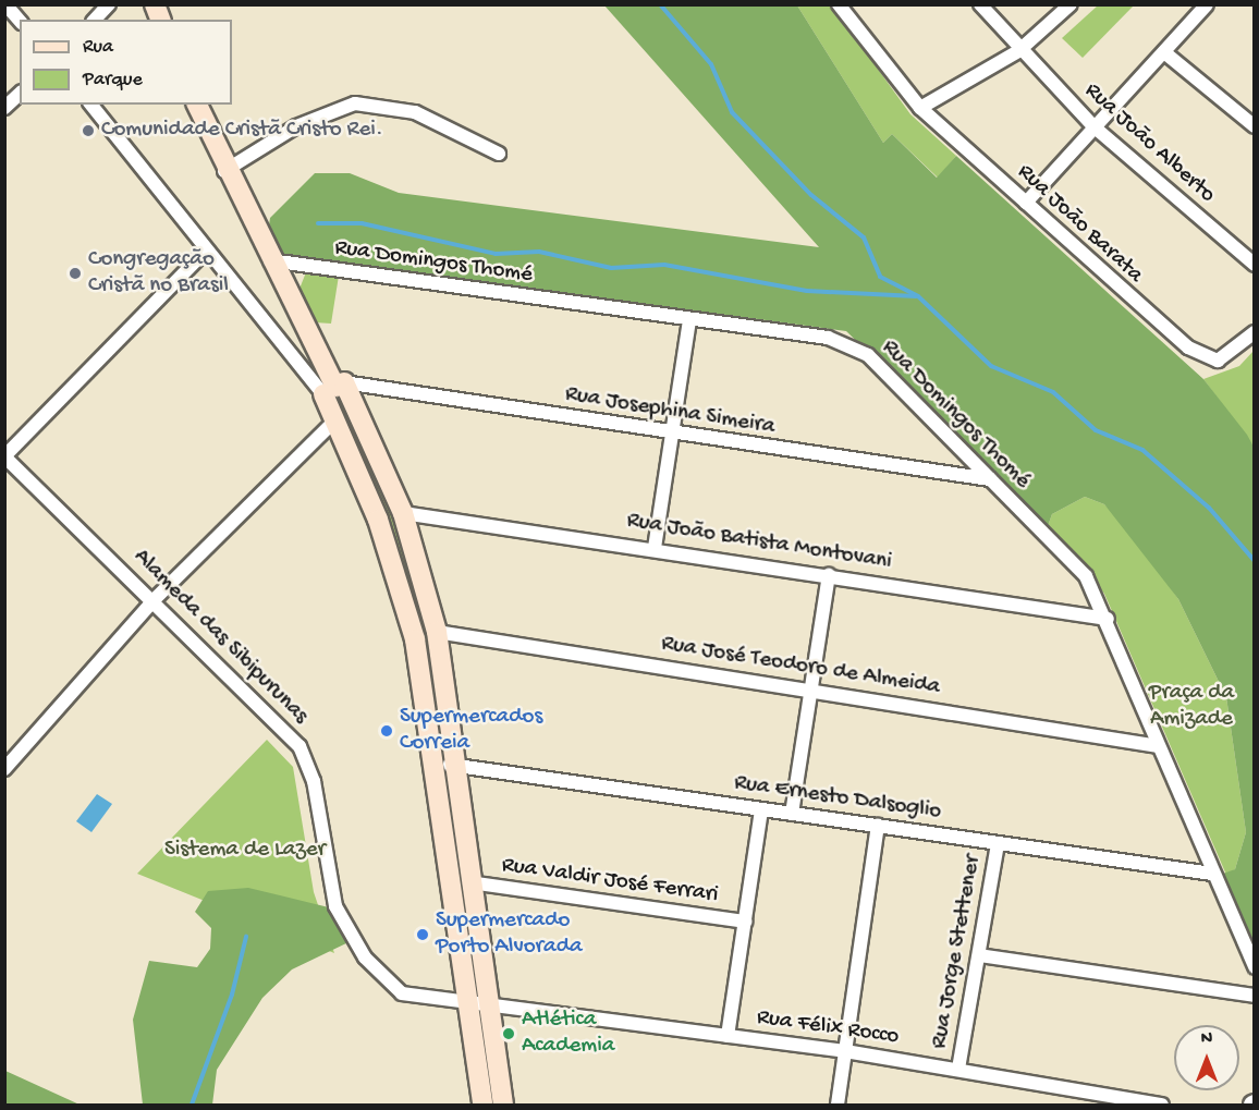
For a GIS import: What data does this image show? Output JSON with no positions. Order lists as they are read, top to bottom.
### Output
{
  "streets": {
    "street": [
      "Rua João Alberto",
      "Rua João Barata",
      "Rua Domingos Thomé",
      "Rua Josephina Simeira",
      "Rua João Batista Montovani",
      "Alameda das Sibipurunas",
      "Rua José Teodoro de Almeida",
      "Rua Ernesto Dalsoglio",
      "Rua Valdir José Ferrari",
      "Rua Jorge Stettener",
      "Rua Félix Rocco"
    ]
  },
  "crossings": [
    ["Rua Domingos Thomé", "Rua Josephina Simeira"],
    ["Rua Domingos Thomé", "Rua João Batista Montovani"],
    ["Rua Domingos Thomé", "Rua José Teodoro de Almeida"],
    ["Rua Domingos Thomé", "Rua Ernesto Dalsoglio"],
    ["Alameda das Sibipurunas", "Rua Félix Rocco"],
    ["Rua Ernesto Dalsoglio", "Rua Jorge Stettener"],
    ["Rua Jorge Stettener", "Rua Félix Rocco"]
  ],
  "parks": ["Praça da Amizade", "Sistema de Lazer"],
  "places": [
    "Comunidade Cristã Cristo Rei.",
    "Congregação Cristã no Brasil",
    "Supermercados Correia",
    "Supermercado Porto Alvorada",
    "Atlética Academia"
  ],
  "legend": ["Rua", "Parque"],
  "north": "top"
}
